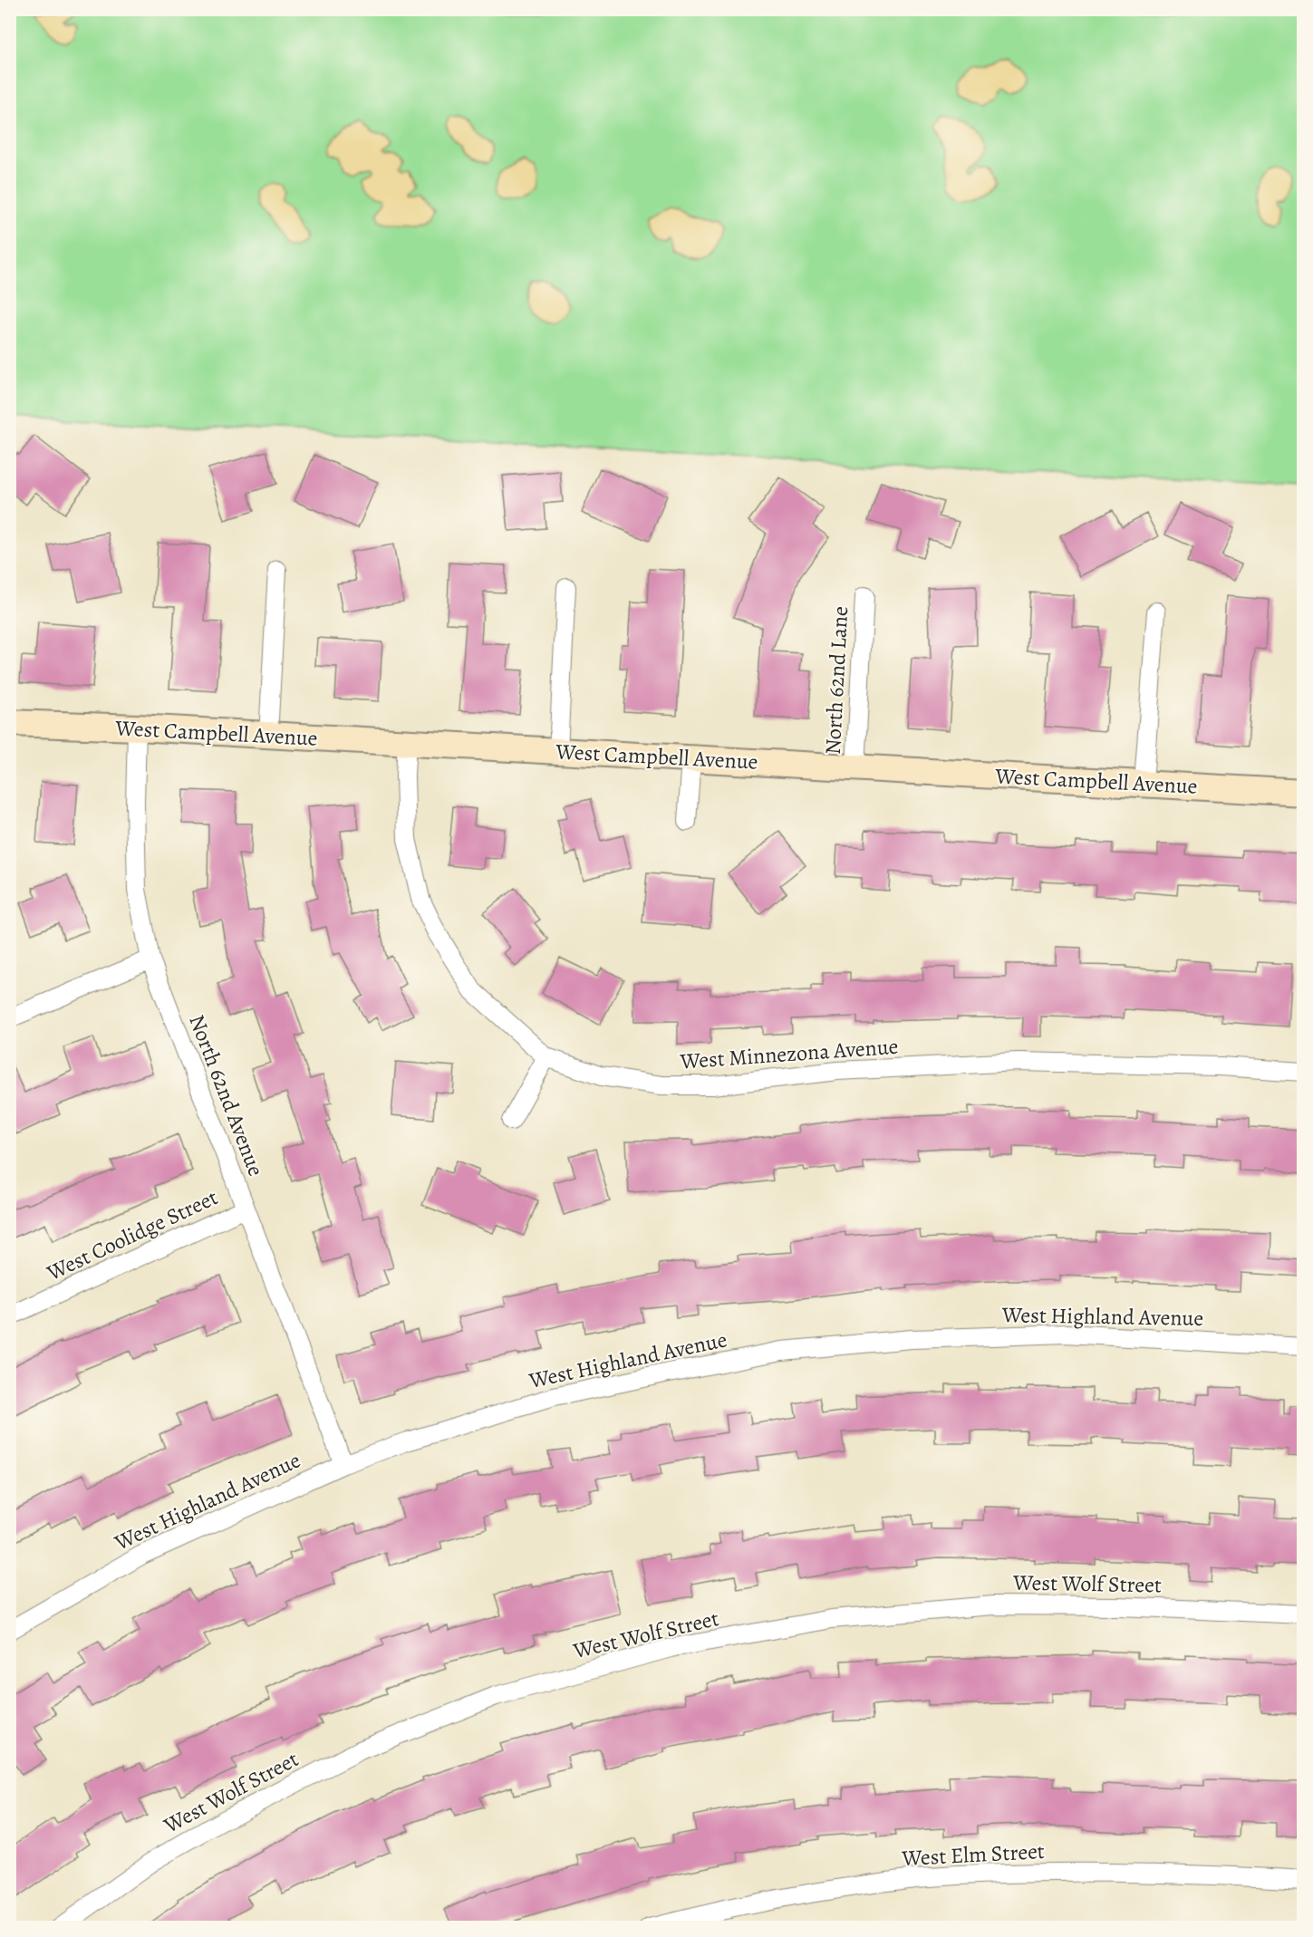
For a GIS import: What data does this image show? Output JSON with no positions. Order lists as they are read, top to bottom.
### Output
{
  "streets": {
    "street": [
      "North 62nd Lane",
      "West Campbell Avenue",
      "West Minnezona Avenue",
      "North 62nd Avenue",
      "West Coolidge Street",
      "West Highland Avenue",
      "West Wolf Street",
      "West Elm Street"
    ]
  },
  "crossings": [
    ["North 62nd Lane", "West Campbell Avenue"],
    ["West Campbell Avenue", "West Minnezona Avenue"],
    ["West Campbell Avenue", "North 62nd Avenue"],
    ["North 62nd Avenue", "West Coolidge Street"],
    ["North 62nd Avenue", "West Highland Avenue"]
  ]
}
